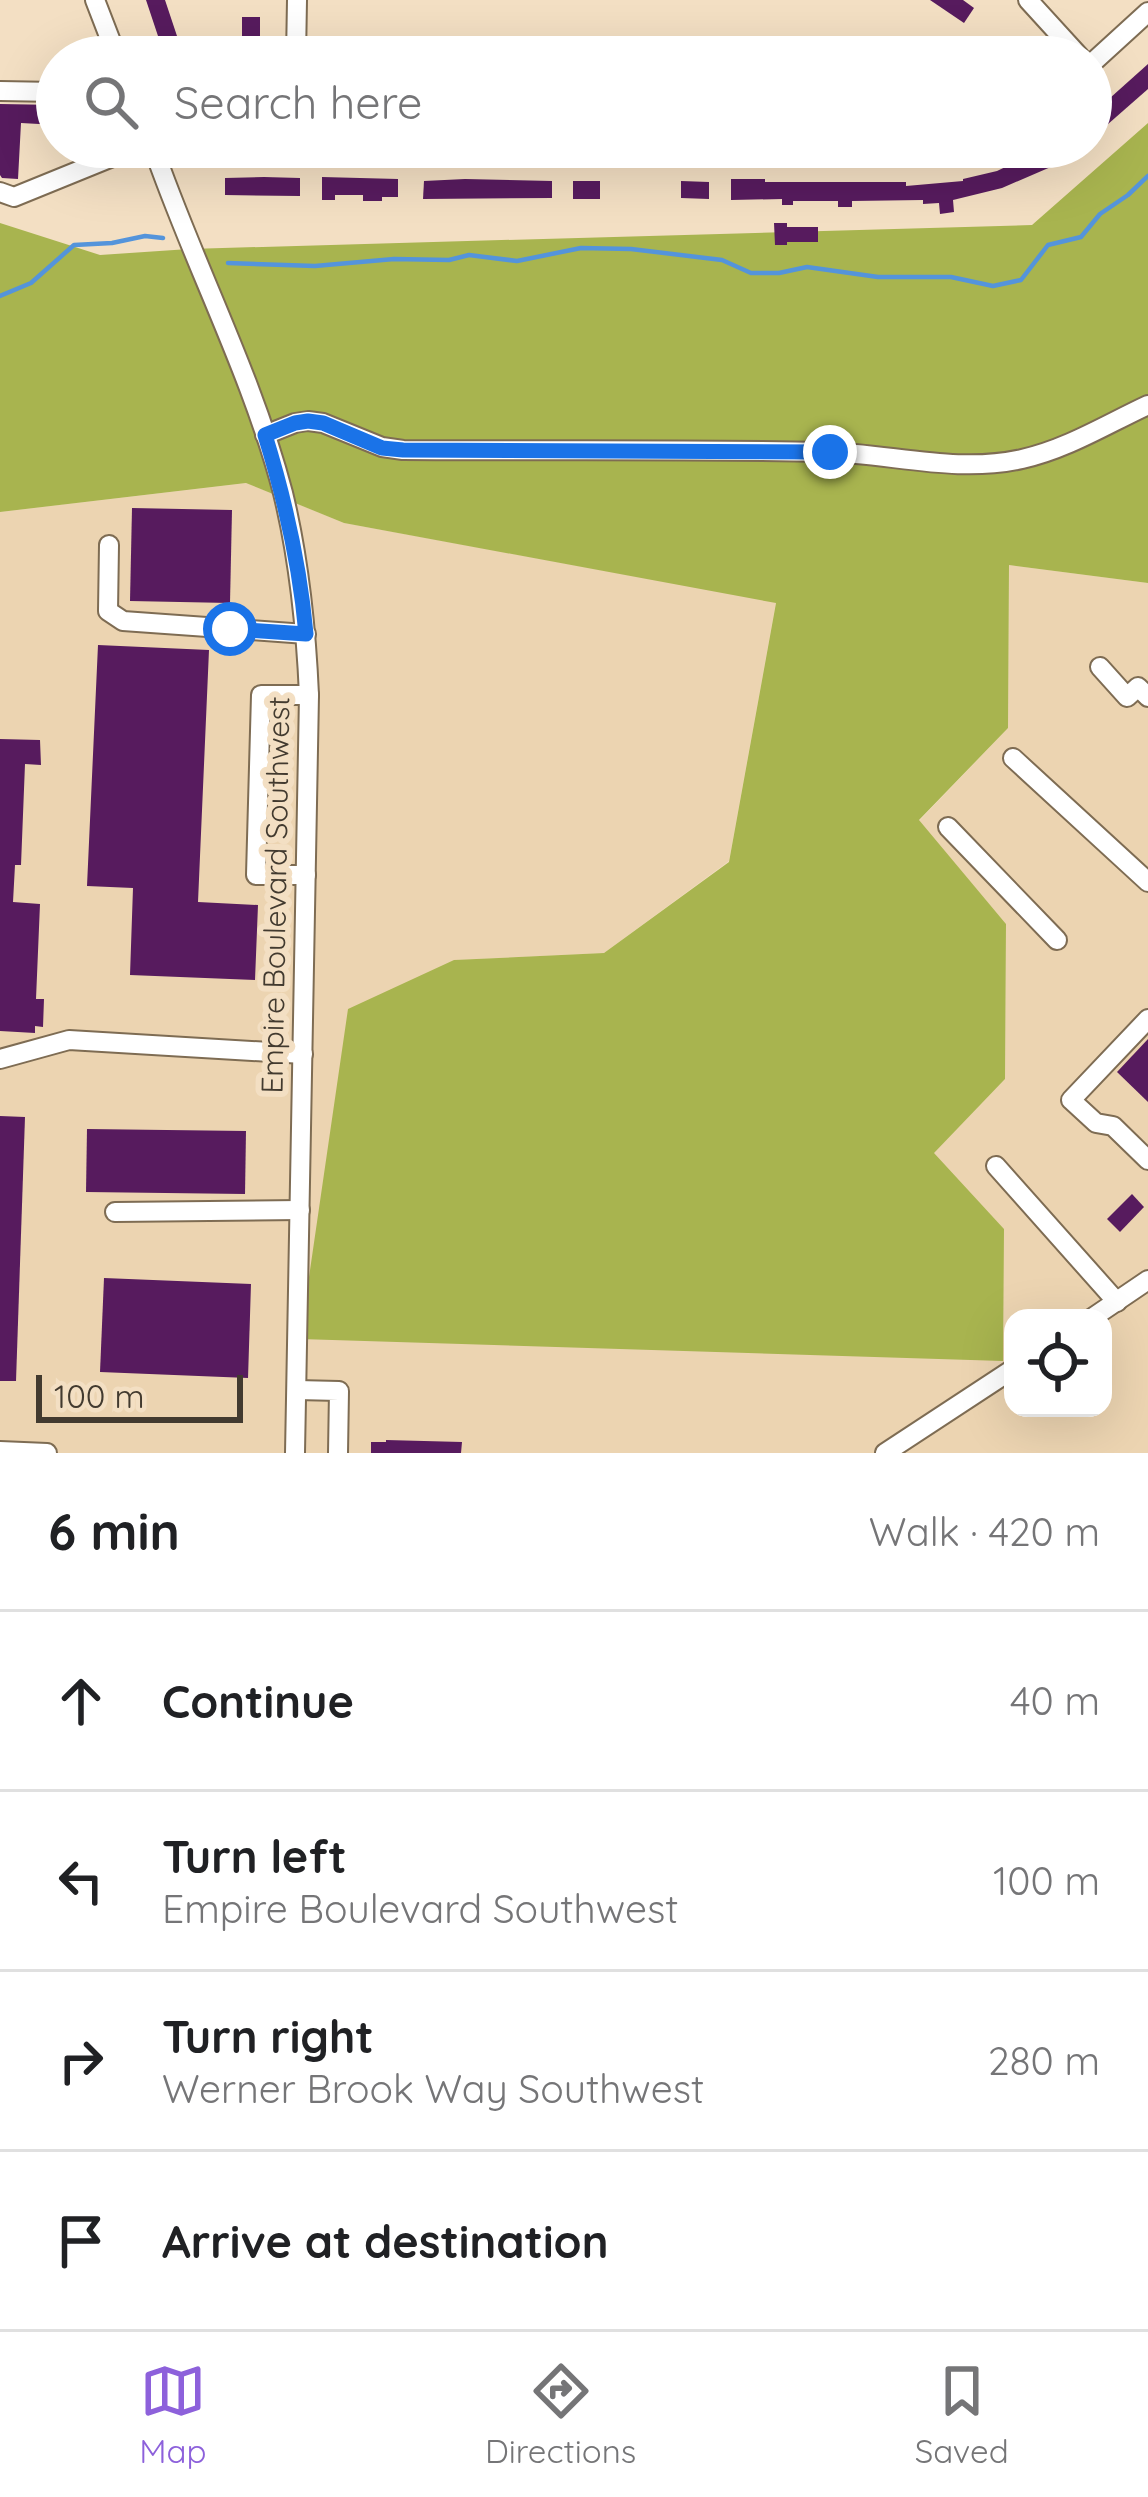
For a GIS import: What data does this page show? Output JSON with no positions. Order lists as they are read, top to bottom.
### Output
{
  "streets": {
    "street": ["Empire Boulevard Southwest"]
  },
  "scale_bar": "100 m",
  "page": {
    "search": "Search here",
    "scale": "100 m",
    "heading": ["6 min", "Walk · 420 m"],
    "list": [
      ["Continue", "40 m"],
      ["Turn left", "Empire Boulevard Southwest", "100 m"],
      ["Turn right", "Werner Brook Way Southwest", "280 m"],
      "Arrive at destination"
    ],
    "nav": ["Map", "Directions", "Saved"]
  }
}
